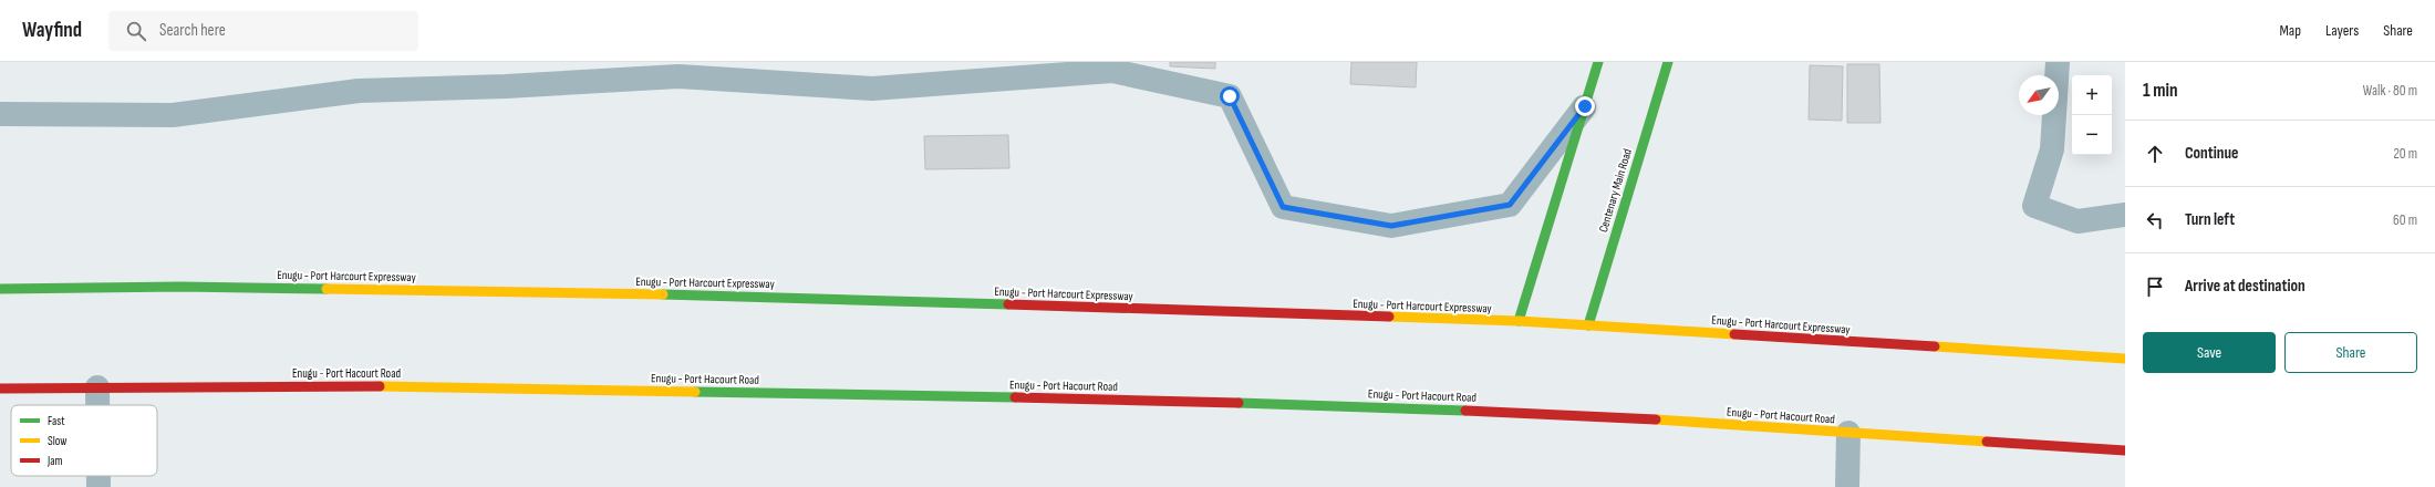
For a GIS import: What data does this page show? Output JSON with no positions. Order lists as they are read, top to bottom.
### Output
{
  "streets": {
    "main road": ["Centenary Main Road", "Enugu - Port Harcourt Expressway", "Enugu - Port Hacourt Road"]
  },
  "crossings": [
    ["Centenary Main Road", "Enugu - Port Harcourt Expressway"]
  ],
  "legend": ["Fast", "Slow", "Jam"],
  "north": "bottom left",
  "page": {
    "header": "Wayfind",
    "search": "Search here",
    "nav": ["Map", "Layers", "Share"],
    "heading": ["1 min", "Walk · 80 m"],
    "map_buttons": ["+", "−"],
    "list": [
      ["Continue", "20 m"],
      ["Turn left", "60 m"],
      "Arrive at destination"
    ],
    "buttons": ["Save", "Share"]
  }
}
